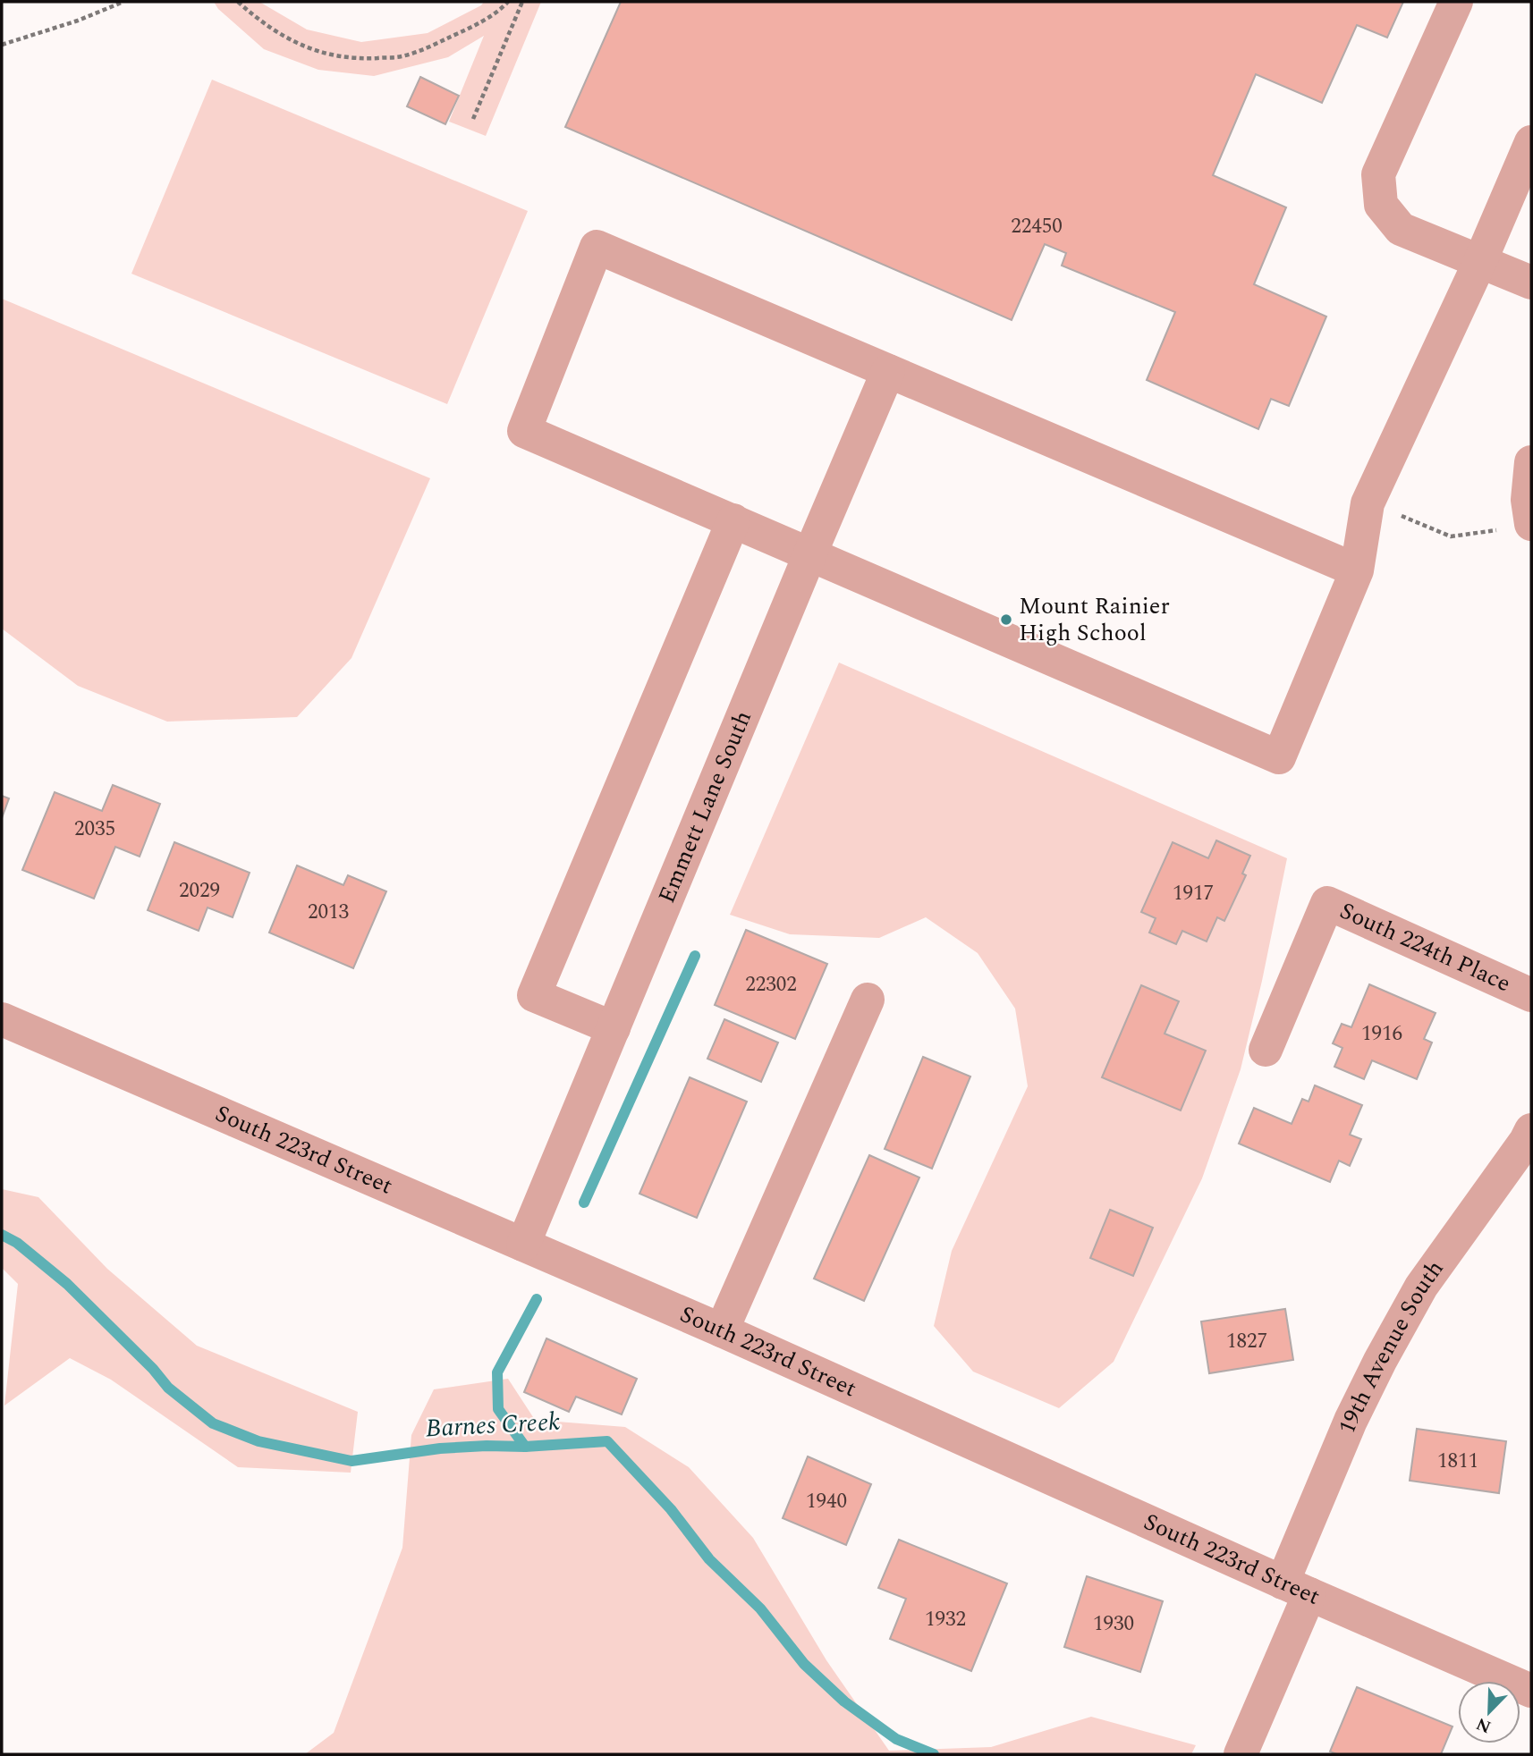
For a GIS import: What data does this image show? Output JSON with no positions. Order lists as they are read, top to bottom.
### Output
{
  "streets": {
    "street": [
      "Emmett Lane South",
      "South 224th Place",
      "South 223rd Street",
      "19th Avenue South"
    ]
  },
  "crossings": [
    ["Emmett Lane South", "South 223rd Street"],
    ["South 223rd Street", "19th Avenue South"]
  ],
  "water": ["Barnes Creek"],
  "places": ["Mount Rainier High School"],
  "house_numbers": [
    "22450",
    "2035",
    "2029",
    "1917",
    "2013",
    "22302",
    "1916",
    "1827",
    "1811",
    "1940",
    "1932",
    "1930"
  ],
  "north": "bottom left"
}
